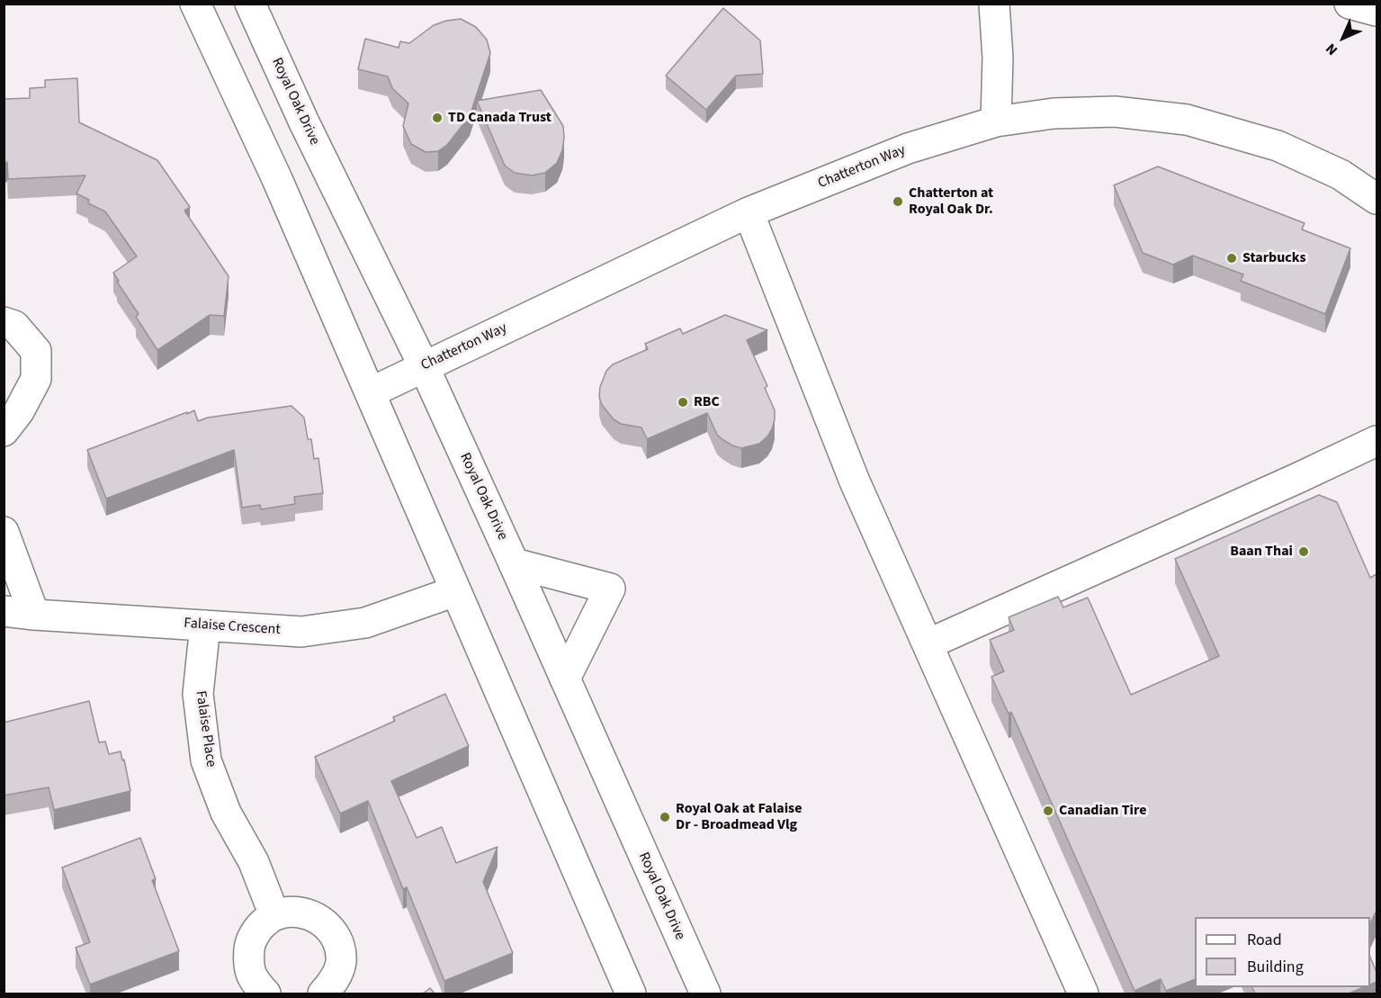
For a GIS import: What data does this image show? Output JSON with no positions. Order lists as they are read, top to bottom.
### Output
{
  "streets": {
    "street": [
      "Royal Oak Drive",
      "Chatterton Way",
      "Falaise Crescent",
      "Falaise Place"
    ]
  },
  "crossings": [
    ["Royal Oak Drive", "Chatterton Way"],
    ["Falaise Crescent", "Falaise Place"]
  ],
  "places": [
    "TD Canada Trust",
    "Chatterton at Royal Oak Dr.",
    "Starbucks",
    "RBC",
    "Baan Thai",
    "Canadian Tire",
    "Royal Oak at Falaise Dr - Broadmead Vlg"
  ],
  "legend": ["Road", "Building"],
  "north": "bottom left"
}
